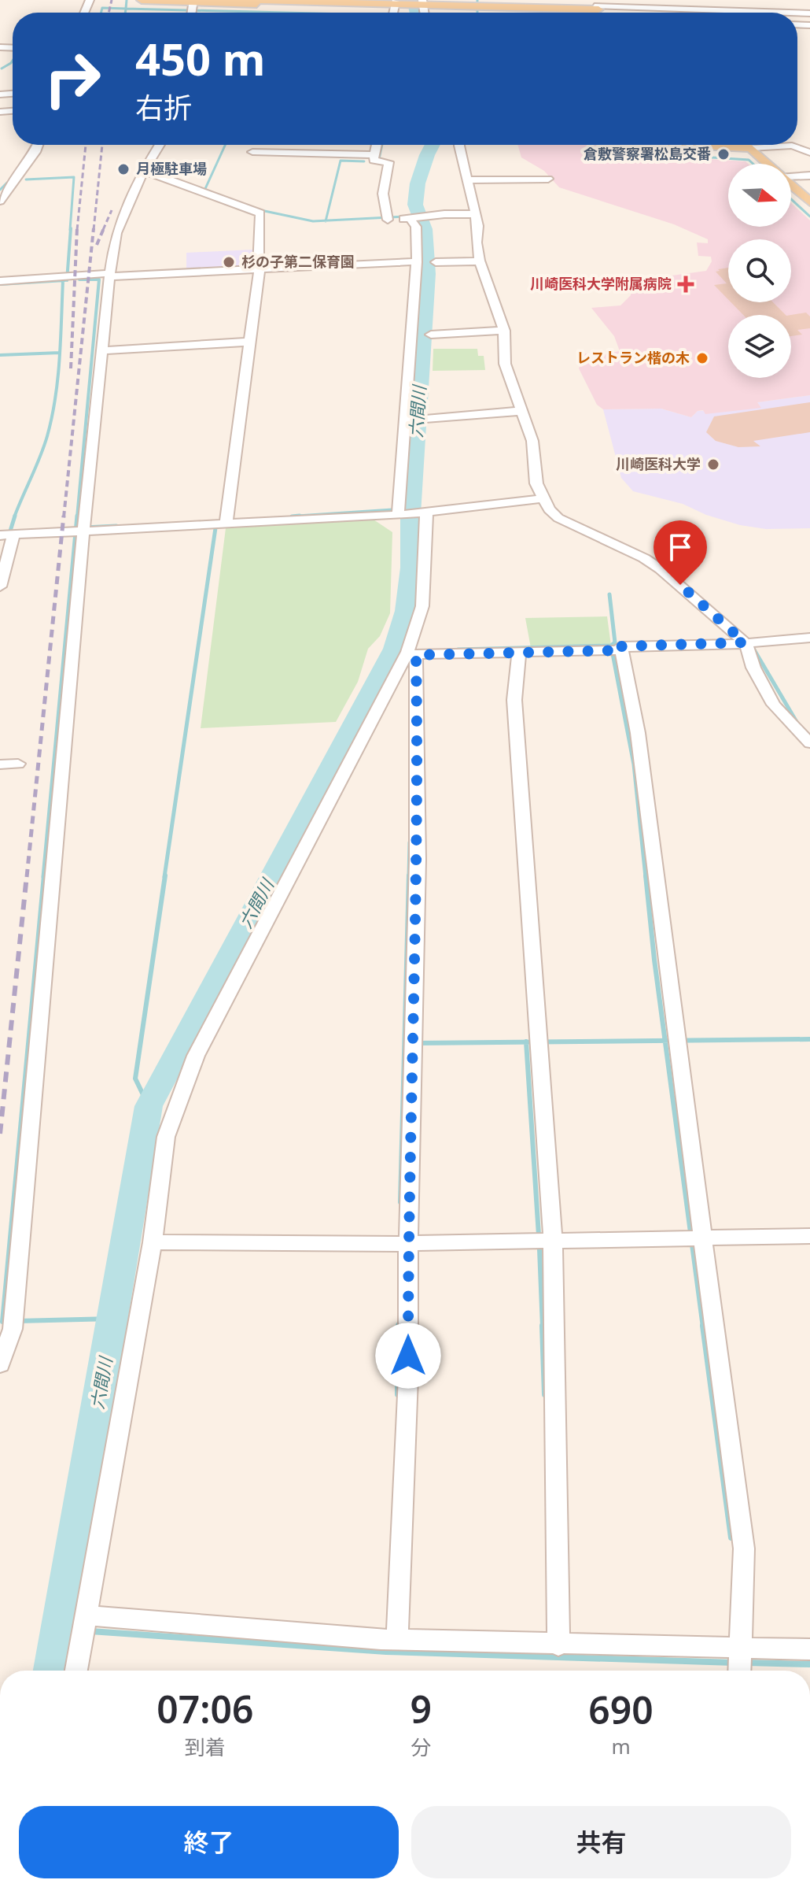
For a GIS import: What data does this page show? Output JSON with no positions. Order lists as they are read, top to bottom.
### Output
{
  "water": ["六間川"],
  "places": {
    "other": [
      "倉敷警察署松島交番",
      "月極駐車場",
      "杉の子第二保育園",
      "レストラン楷の木",
      "川崎医科大学"
    ],
    "health": ["川崎医科大学附属病院"]
  },
  "north": "right",
  "page": {
    "turn": ["450 m", "右折"],
    "eta": [
      "07:06",
      "到着",
      "9",
      "分",
      "690",
      "m"
    ],
    "buttons": ["終了", "共有"]
  }
}
